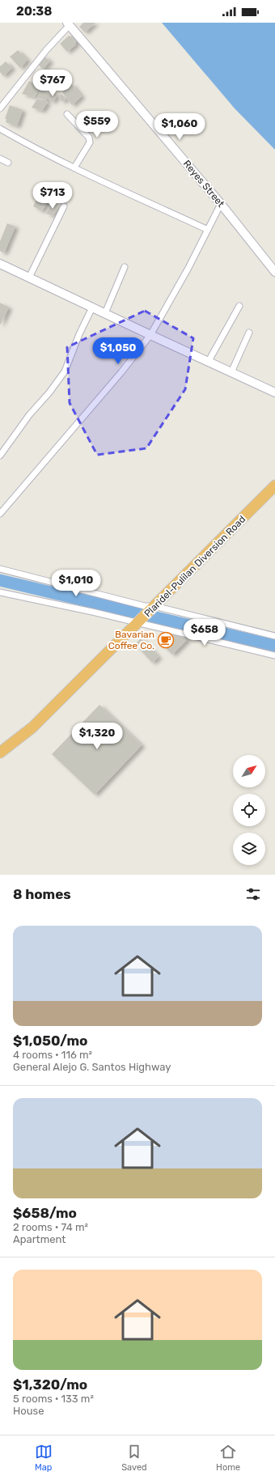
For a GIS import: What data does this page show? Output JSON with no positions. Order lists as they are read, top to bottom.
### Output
{
  "streets": {
    "highway": ["Plaridel-Pulilan Diversion Road"],
    "street": ["Reyes Street"]
  },
  "places": {
    "cafe": ["Bavarian Coffee Co."]
  },
  "north": "top right",
  "page": {
    "status": "20:38",
    "price": [
      "$767",
      "$559",
      "$1,060",
      "$713",
      "$1,050",
      "$1,010",
      "$658",
      "$1,320"
    ],
    "heading": "8 homes",
    "list": [
      {
        "name": "$1,050/mo",
        "note": "4 rooms · 116 m² · General Alejo G. Santos Highway"
      },
      {
        "name": "$658/mo",
        "note": "2 rooms · 74 m² · Apartment"
      },
      {
        "name": "$1,320/mo",
        "note": "5 rooms · 133 m² · House"
      }
    ],
    "tabs": ["Map", "Saved", "Home"]
  }
}
